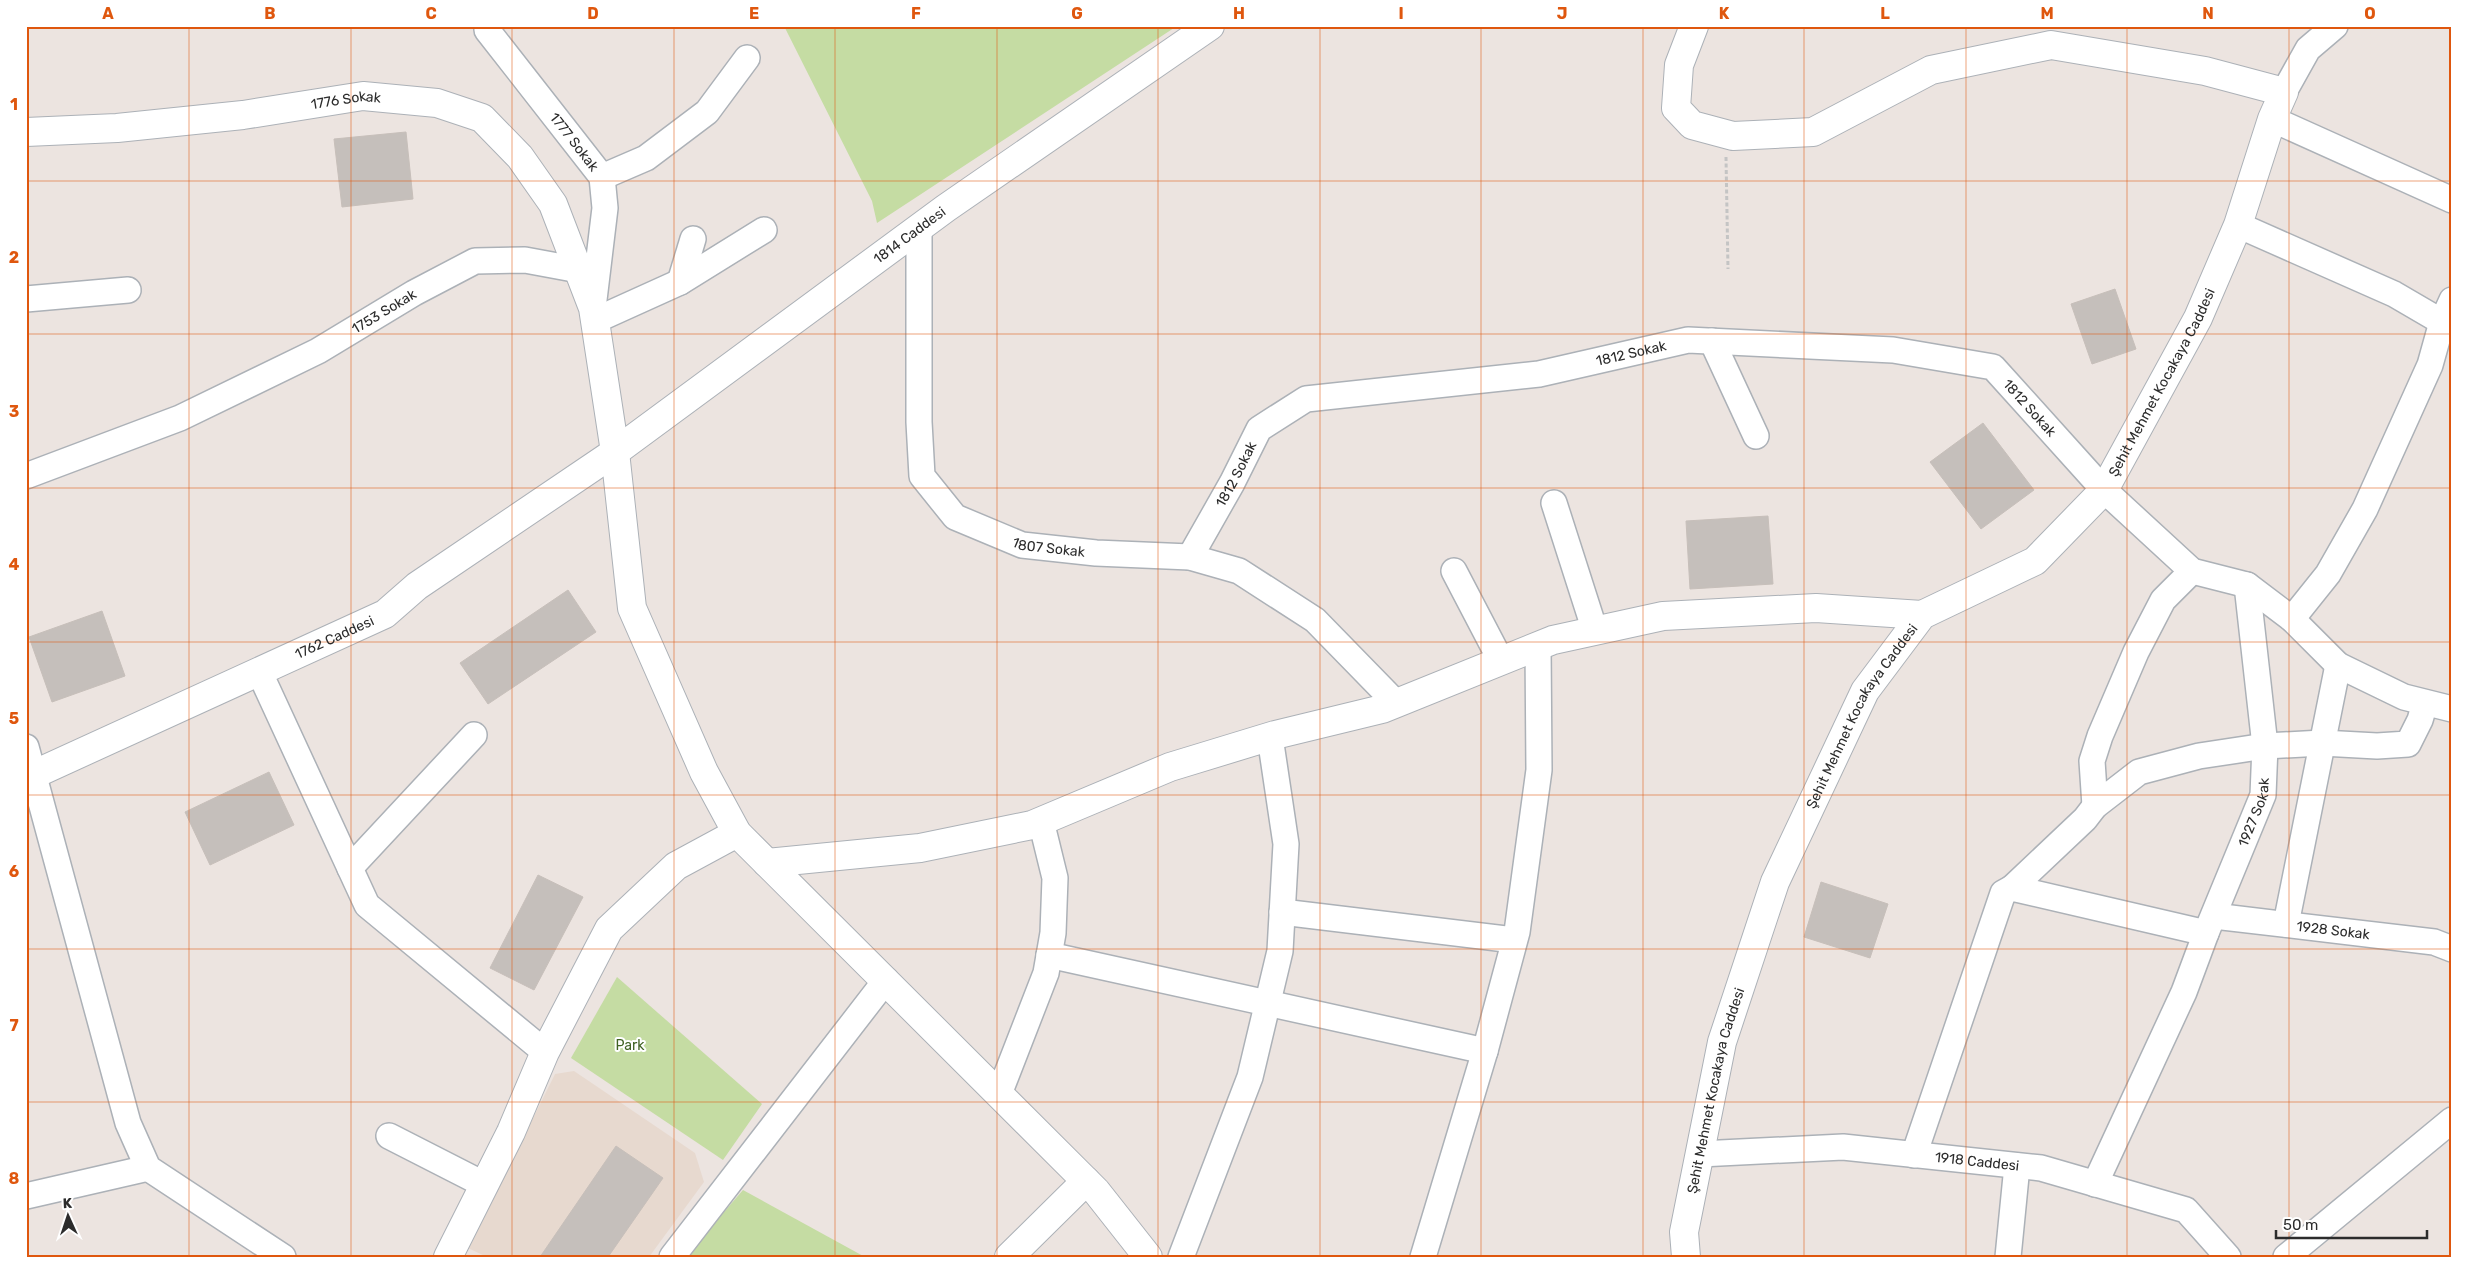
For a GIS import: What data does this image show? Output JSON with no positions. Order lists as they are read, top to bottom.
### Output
{
  "streets": {
    "street": [
      "1776 Sokak",
      "1777 Sokak",
      "1814 Caddesi",
      "1753 Sokak",
      "1812 Sokak",
      "Şehit Mehmet Kocakaya Caddesi",
      "1807 Sokak",
      "1762 Caddesi",
      "1927 Sokak",
      "1928 Sokak",
      "1918 Caddesi"
    ]
  },
  "crossings": [
    ["1776 Sokak", "1753 Sokak"],
    ["1814 Caddesi", "1807 Sokak"],
    ["1814 Caddesi", "1762 Caddesi"],
    ["1812 Sokak", "Şehit Mehmet Kocakaya Caddesi"],
    ["1812 Sokak", "1807 Sokak"],
    ["Şehit Mehmet Kocakaya Caddesi", "1918 Caddesi"],
    ["1927 Sokak", "1928 Sokak"],
    ["1927 Sokak", "1918 Caddesi"]
  ],
  "parks": ["Park"],
  "scale_bar": "50 m",
  "north": "top",
  "grid": {
    "columns": [
      "A",
      "B",
      "C",
      "D",
      "E",
      "F",
      "G",
      "H",
      "I",
      "J",
      "K",
      "L",
      "M",
      "N",
      "O"
    ],
    "rows": [
      "1",
      "2",
      "3",
      "4",
      "5",
      "6",
      "7",
      "8"
    ]
  }
}
